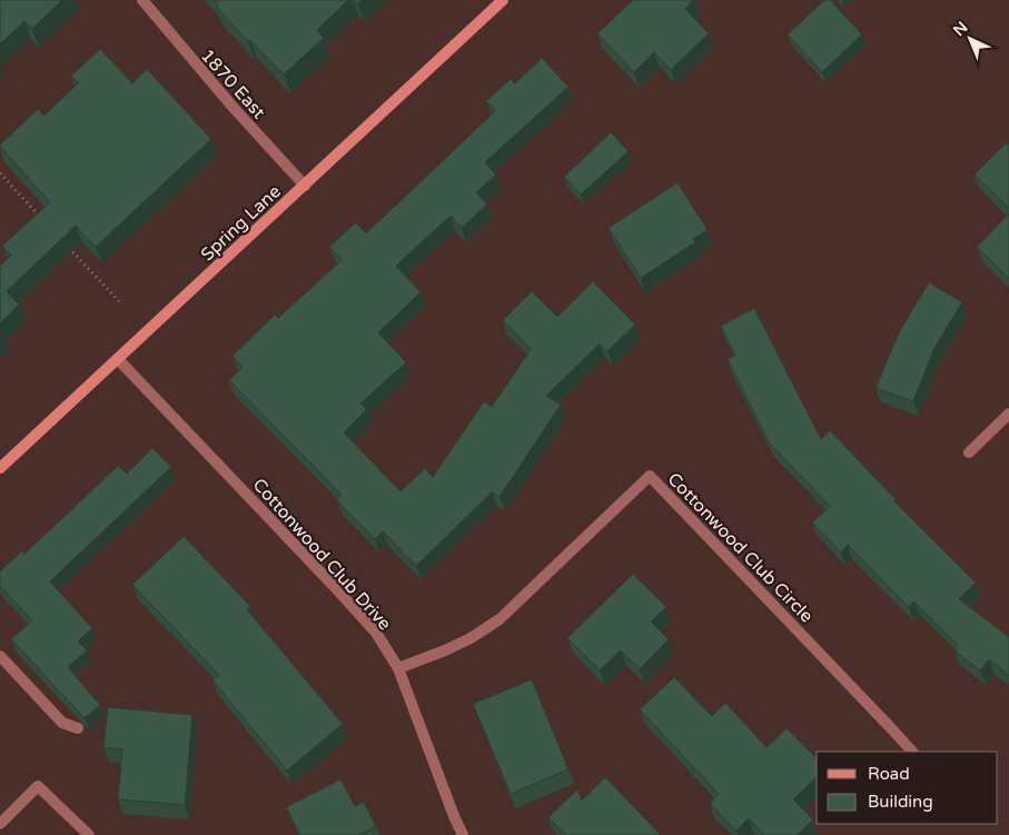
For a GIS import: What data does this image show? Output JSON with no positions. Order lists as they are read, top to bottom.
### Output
{
  "streets": {
    "street": [
      "1870 East",
      "Spring Lane",
      "Cottonwood Club Circle",
      "Cottonwood Club Drive"
    ]
  },
  "crossings": [
    ["1870 East", "Spring Lane"],
    ["Spring Lane", "Cottonwood Club Drive"],
    ["Cottonwood Club Circle", "Cottonwood Club Drive"]
  ],
  "legend": ["Road", "Building"],
  "north": "top left"
}
